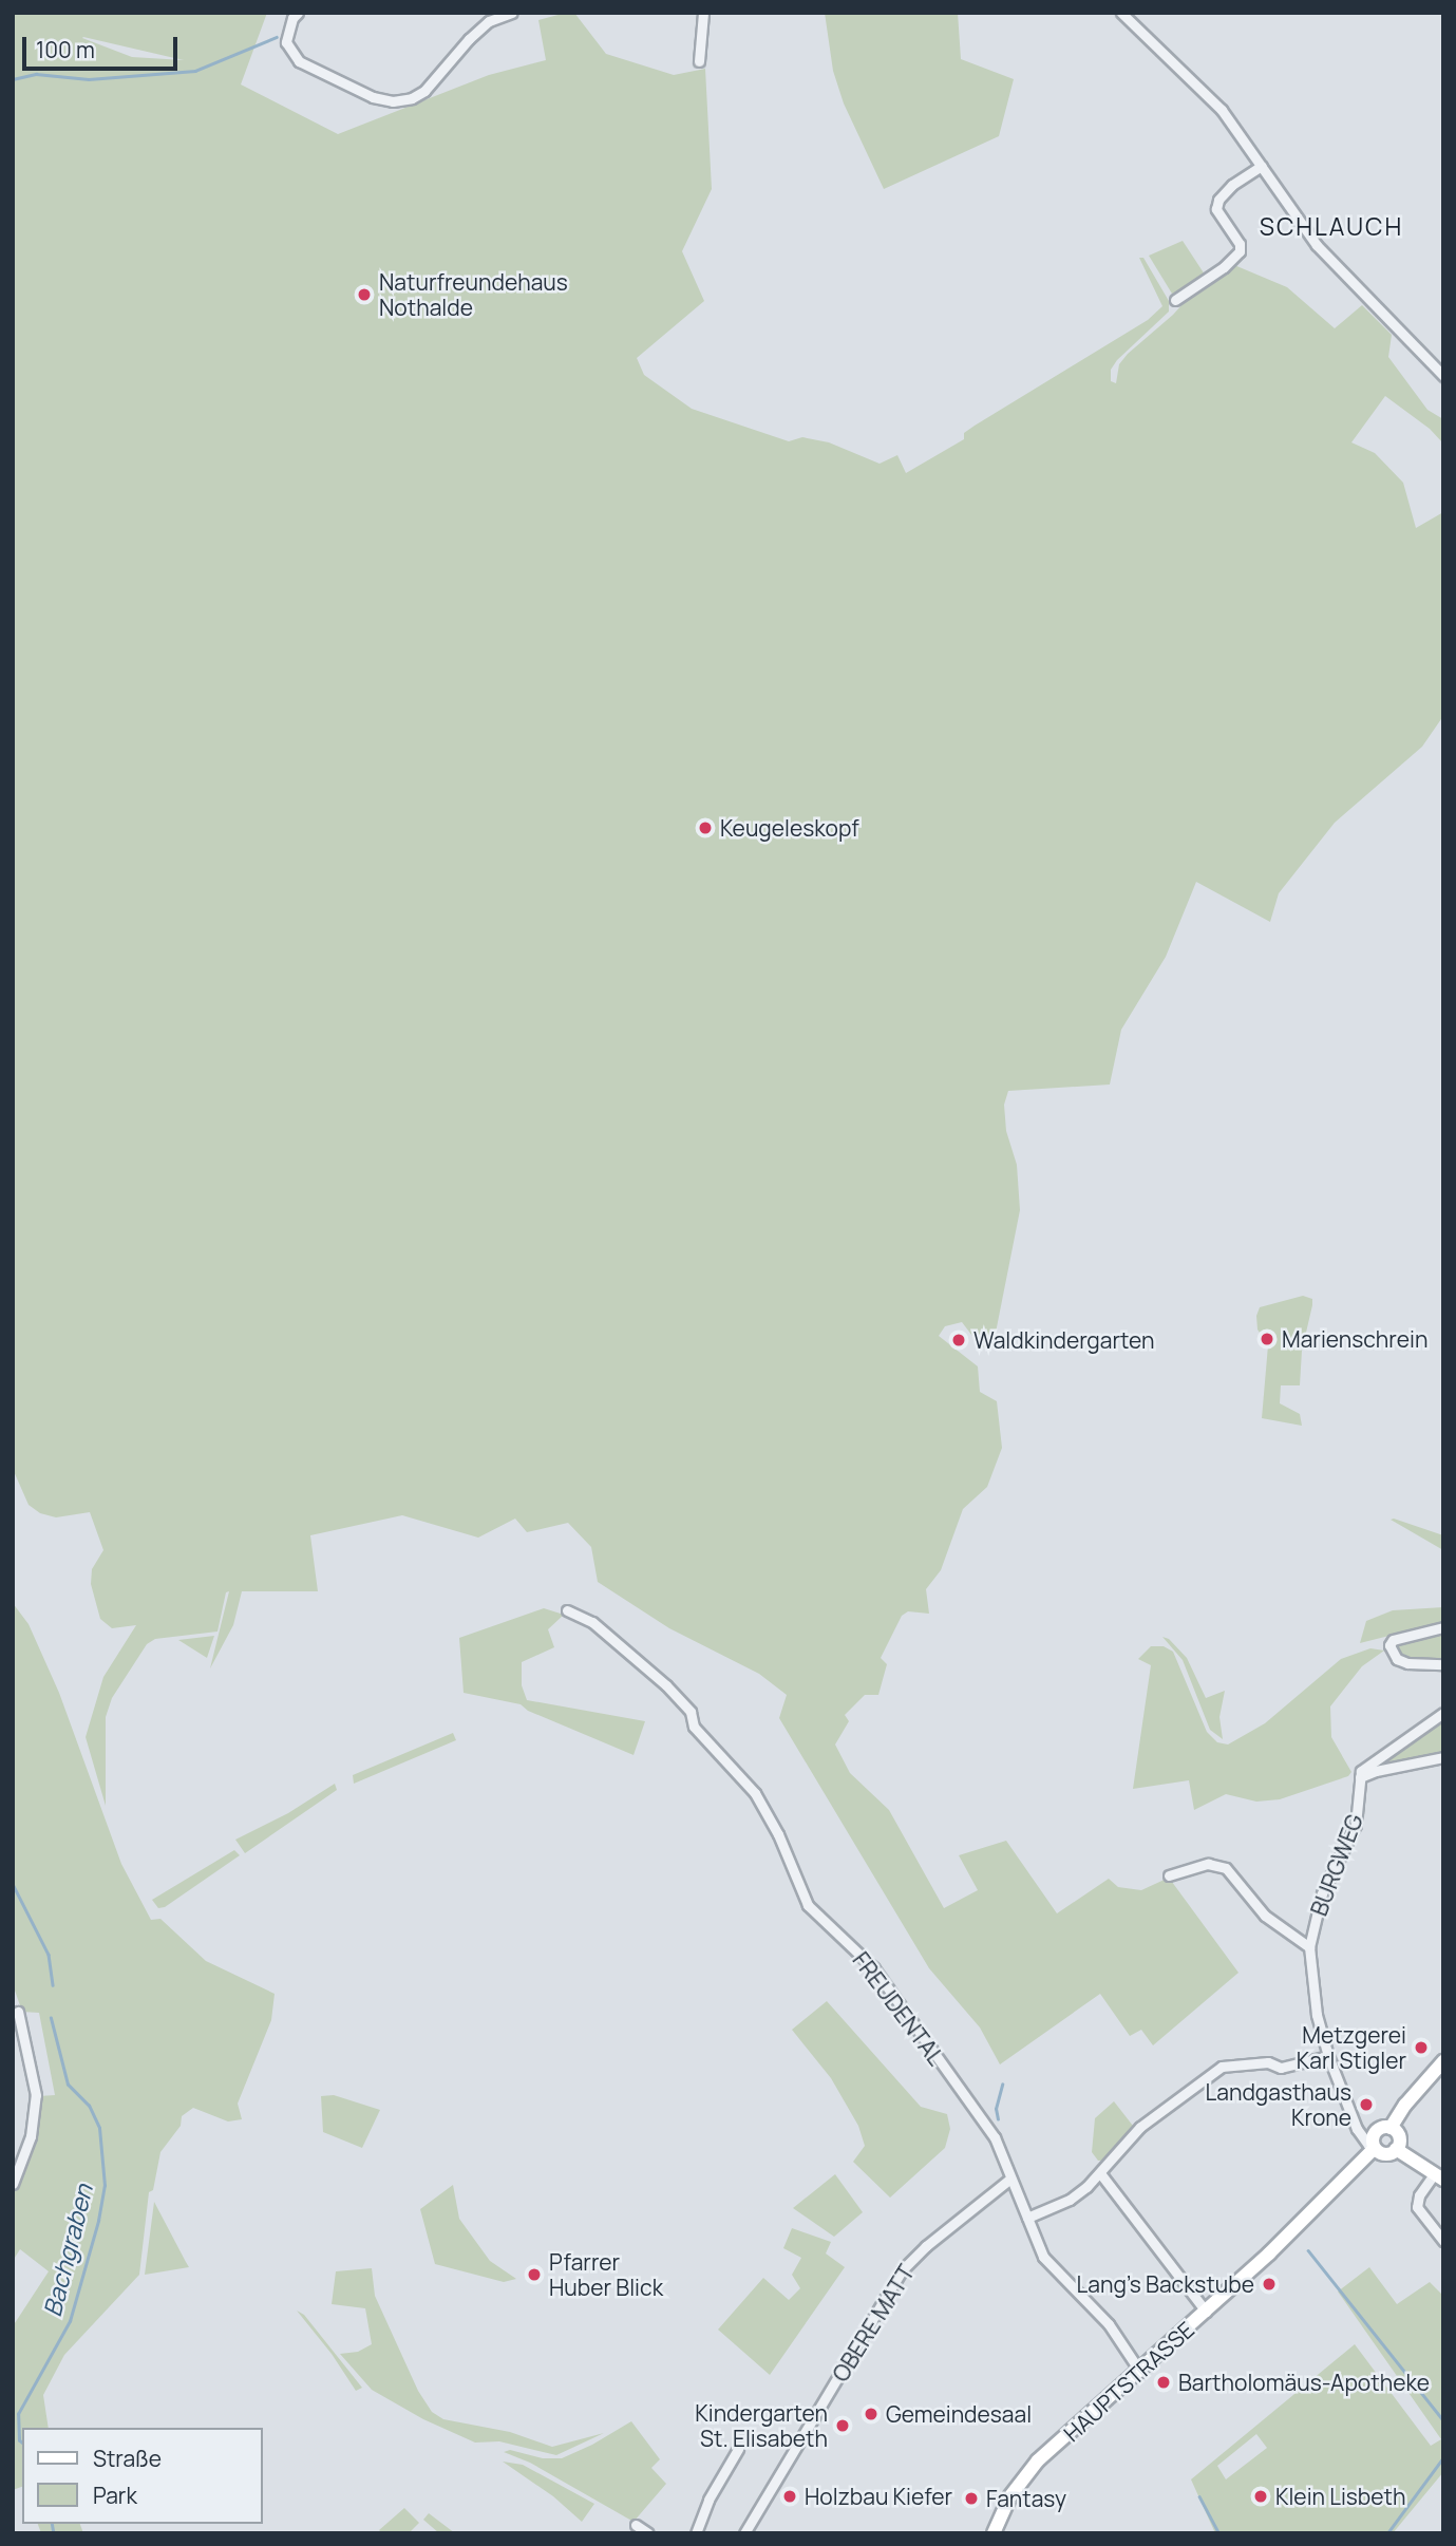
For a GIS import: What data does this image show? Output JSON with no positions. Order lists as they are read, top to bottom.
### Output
{
  "streets": {
    "street": [
      "BURGWEG",
      "FREUDENTAL",
      "OBERE MATT",
      "HAUPTSTRASSE"
    ]
  },
  "crossings": [
    ["BURGWEG", "HAUPTSTRASSE"],
    ["FREUDENTAL", "OBERE MATT"],
    ["FREUDENTAL", "HAUPTSTRASSE"]
  ],
  "districts": ["SCHLAUCH"],
  "water": ["Bachgraben"],
  "places": [
    "Naturfreundehaus Nothalde",
    "Keugeleskopf",
    "Marienschrein",
    "Waldkindergarten",
    "Metzgerei Karl Stigler",
    "Landgasthaus Krone",
    "Pfarrer Huber Blick",
    "Lang's Backstube",
    "Bartholomäus-Apotheke",
    "Gemeindesaal",
    "Kindergarten St. Elisabeth",
    "Holzbau Kiefer",
    "Klein Lisbeth",
    "Fantasy"
  ],
  "legend": ["Straße", "Park"],
  "scale_bar": "100 m"
}
